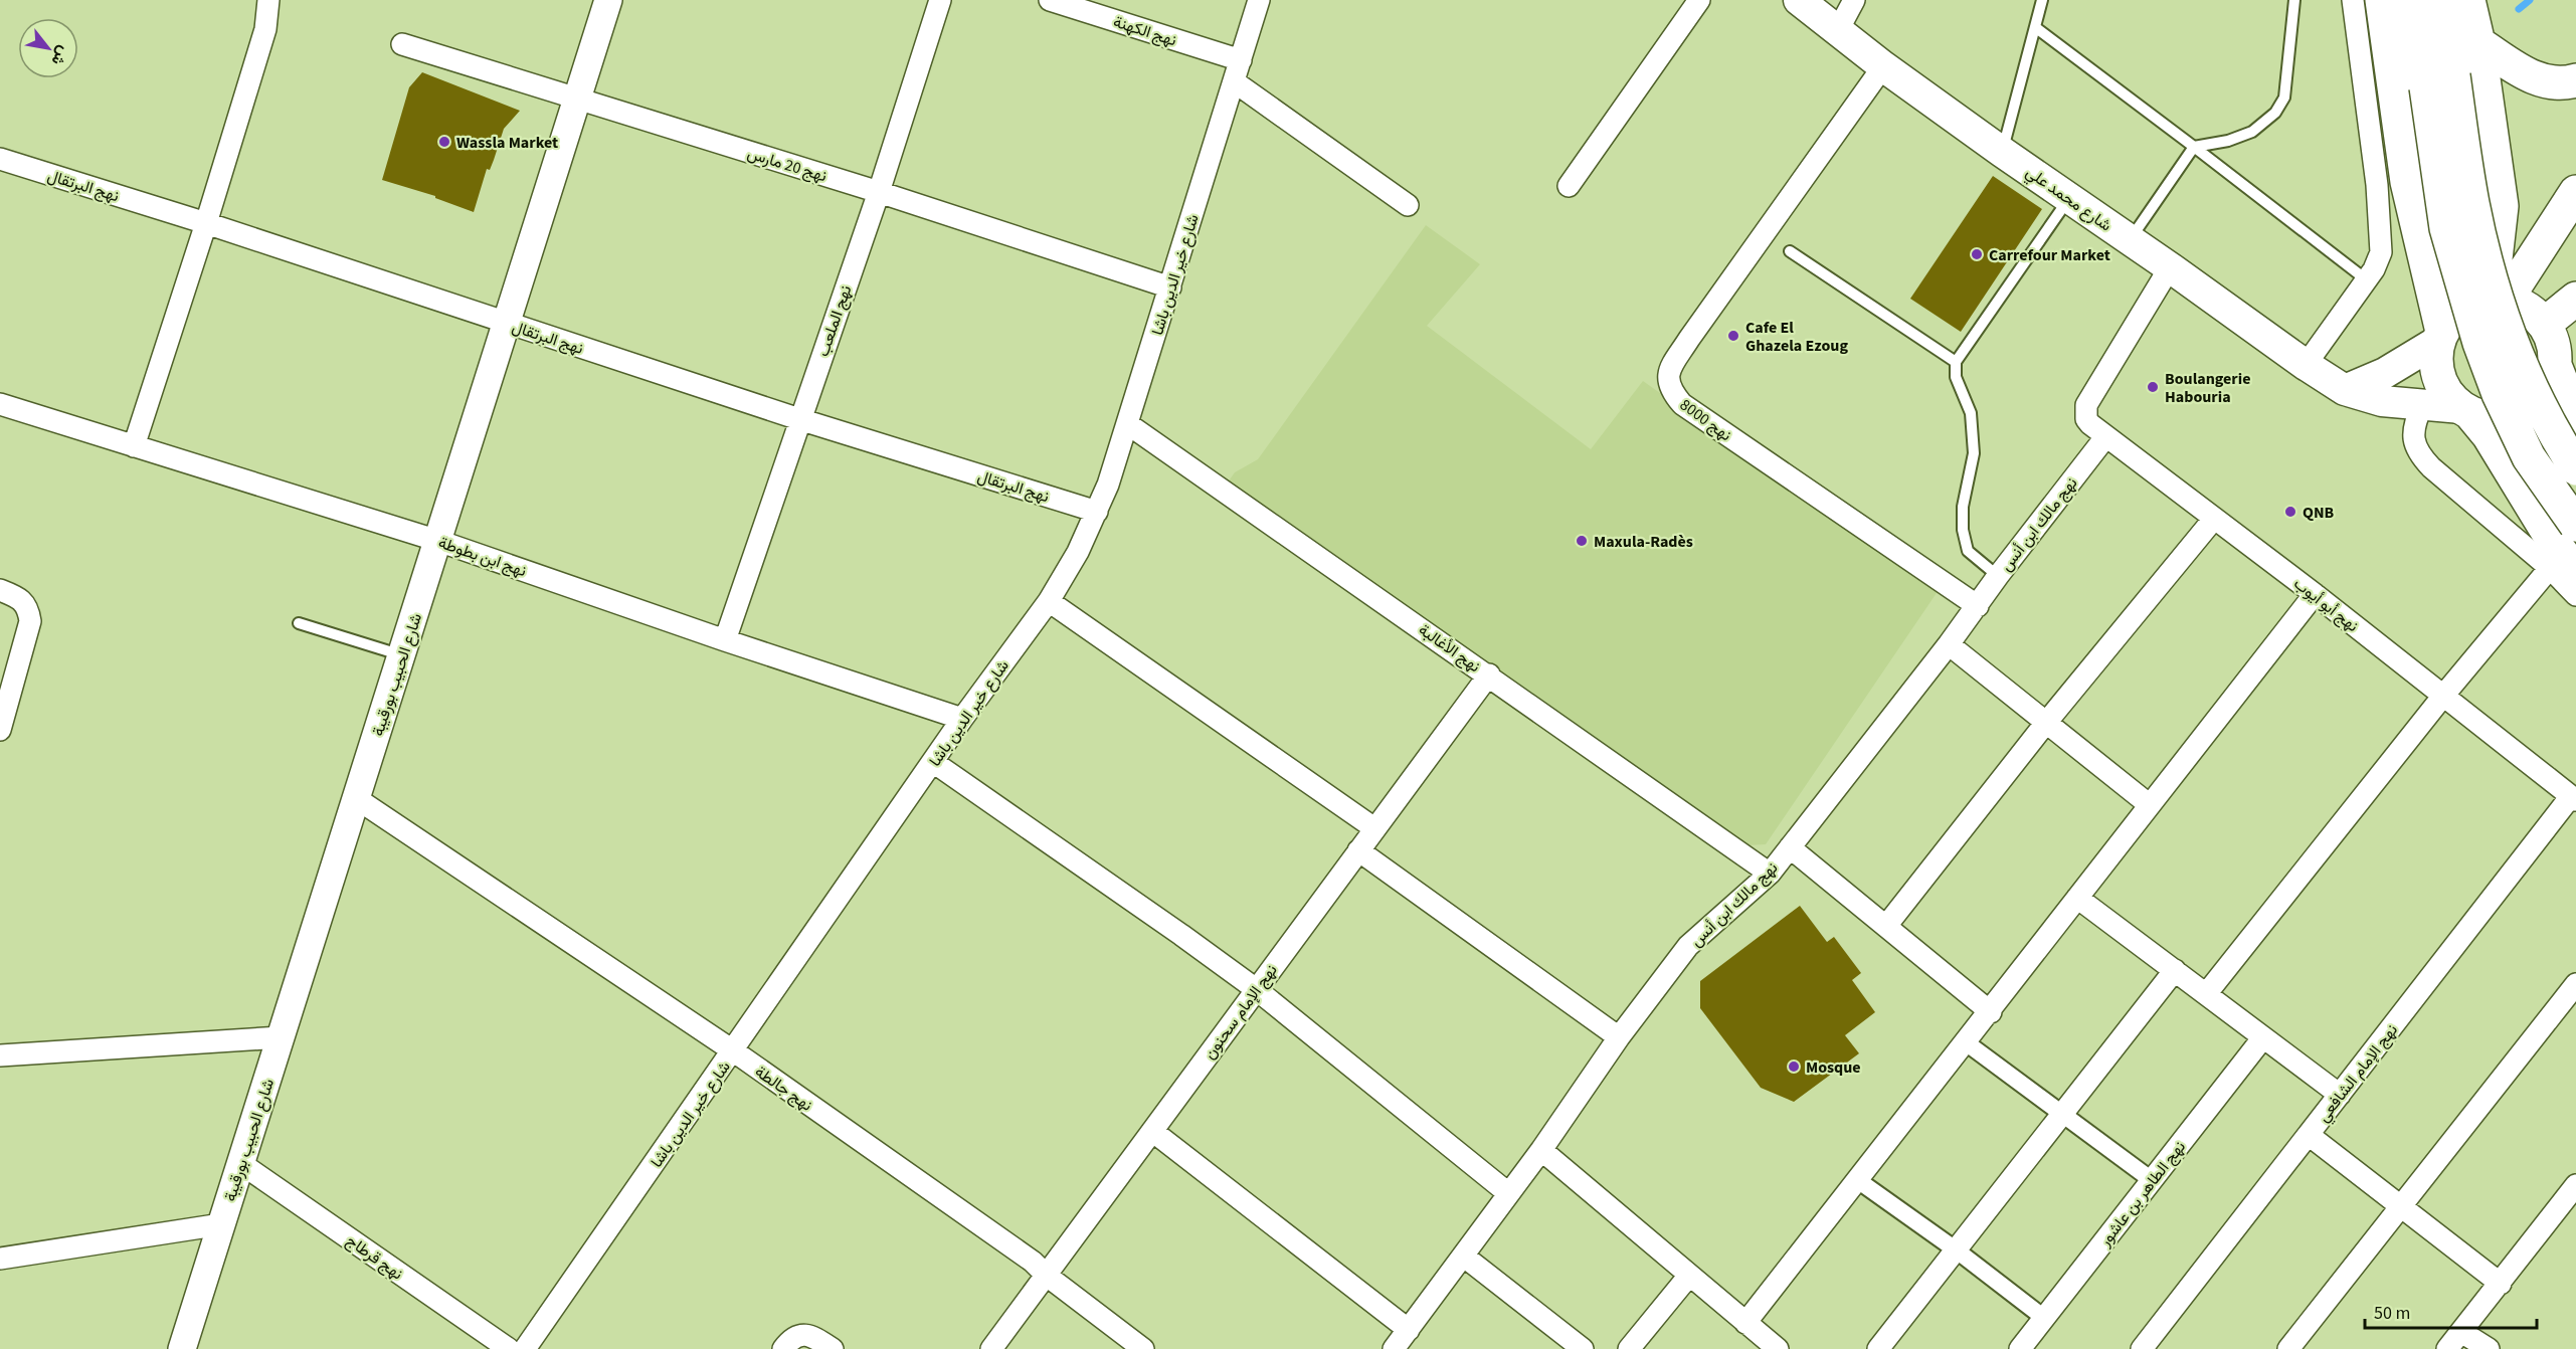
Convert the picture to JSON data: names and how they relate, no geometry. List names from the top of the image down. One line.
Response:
{"streets":{"main road":["شارع محمد علي"],"street":["نهج الكهنة","نهج 20 مارس","نهج البرتقال","شارع خير الدين باشا","نهج الملعب","نهج 8000","نهج مالك ابن أنس","نهج ابن بطوطة","نهج أبو أيوب","نهج الأغالبة","شارع الحبيب بورقيبة","نهج الإمام سحنون","نهج الإمام الشافعي","نهج جالطة","نهج الطاهر بن عاشور","نهج قرطاج"]},"crossings":[["نهج الكهنة","شارع خير الدين باشا"],["نهج 20 مارس","شارع خير الدين باشا"],["نهج 20 مارس","نهج الملعب"],["نهج 20 مارس","شارع الحبيب بورقيبة"],["نهج البرتقال","شارع خير الدين باشا"],["نهج البرتقال","نهج الملعب"],["نهج البرتقال","شارع الحبيب بورقيبة"],["شارع محمد علي","نهج 8000"],["شارع محمد علي","نهج أبو أيوب"],["شارع خير الدين باشا","نهج ابن بطوطة"],["شارع خير الدين باشا","نهج الأغالبة"],["شارع خير الدين باشا","نهج جالطة"],["نهج الملعب","نهج ابن بطوطة"],["نهج 8000","نهج مالك ابن أنس"],["نهج مالك ابن أنس","نهج أبو أيوب"],["نهج مالك ابن أنس","نهج الأغالبة"],["نهج ابن بطوطة","شارع الحبيب بورقيبة"],["نهج أبو أيوب","نهج الإمام الشافعي"],["نهج الأغالبة","نهج الإمام سحنون"],["شارع الحبيب بورقيبة","نهج جالطة"],["شارع الحبيب بورقيبة","نهج قرطاج"],["نهج الإمام سحنون","نهج جالطة"]],"places":["Wassla Market","Carrefour Market","Cafe El Ghazela Ezoug","Boulangerie Habouria","QNB","Maxula-Radès","Mosque"],"scale_bar":"50 m","north":"bottom right"}
